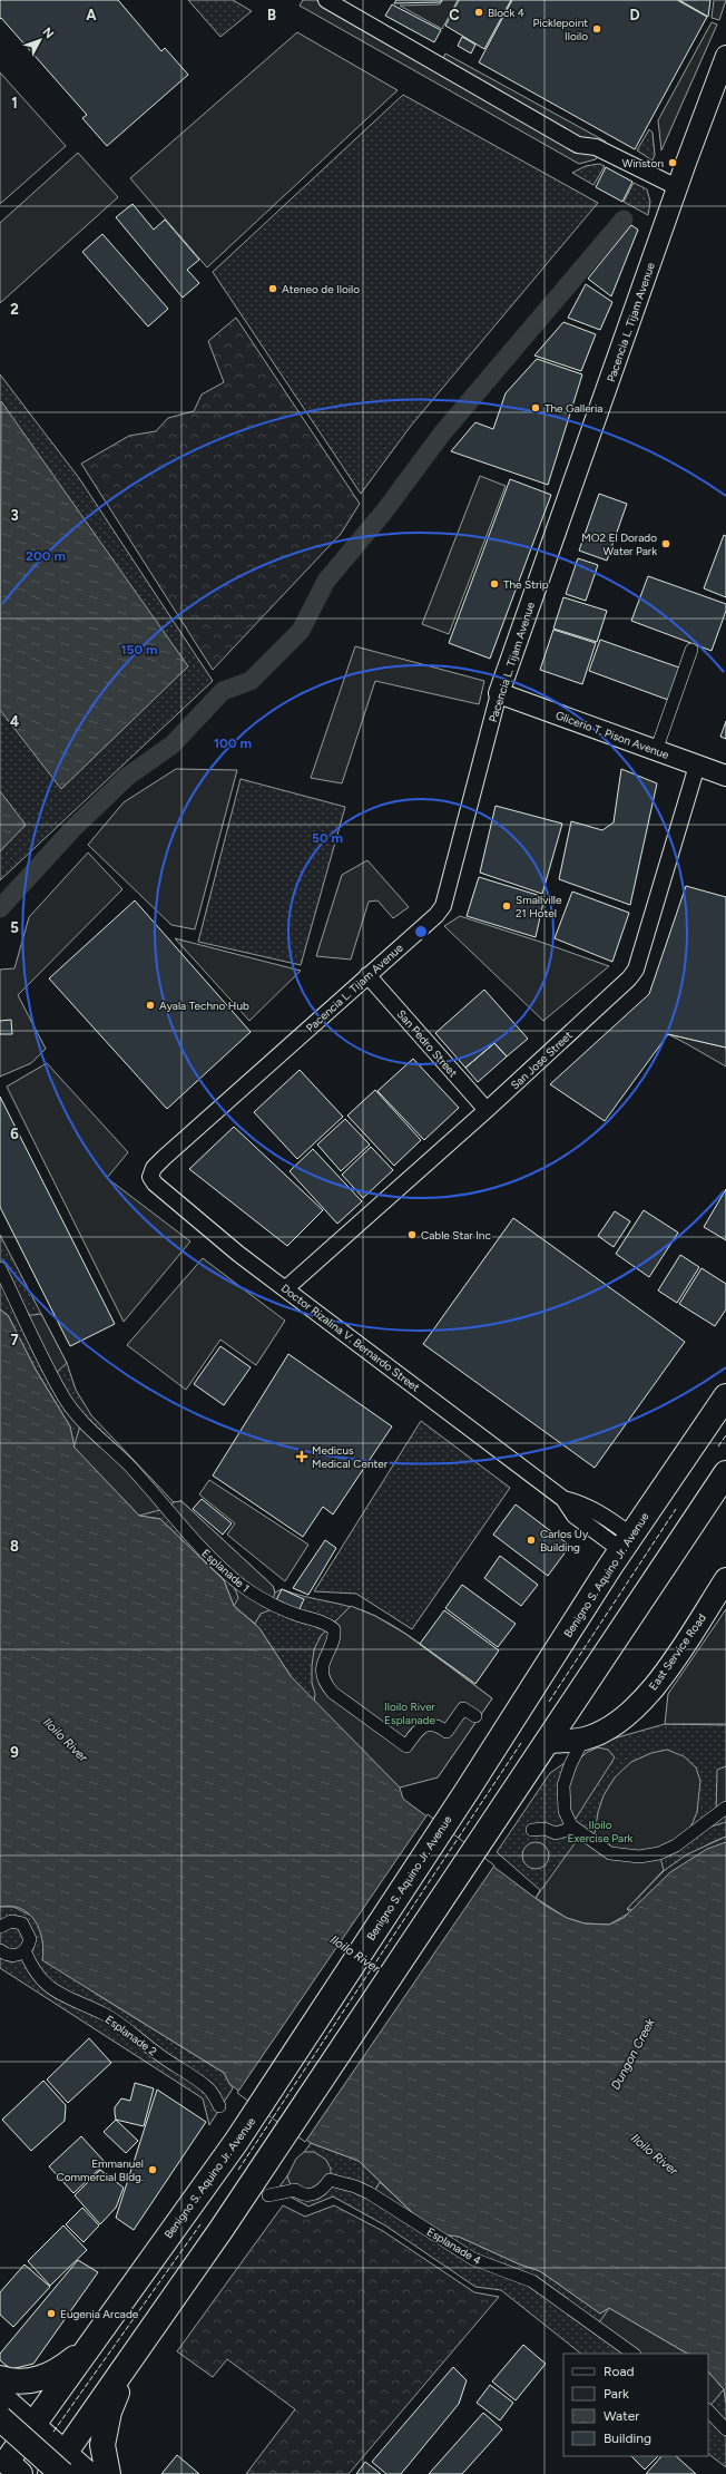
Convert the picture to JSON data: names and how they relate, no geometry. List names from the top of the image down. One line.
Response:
{"streets":{"main road":["Benigno S. Aquino Jr. Avenue","East Service Road"],"street":["Pacencia L. Tijam Avenue","Glicerio T. Pison Avenue","San Pedro Street","San Jose Street","Doctor Rizalina V. Bernardo Street","Esplanade 1","Esplanade 2","Esplanade 4"]},"crossings":[["Pacencia L. Tijam Avenue","Glicerio T. Pison Avenue"],["Pacencia L. Tijam Avenue","San Pedro Street"],["Pacencia L. Tijam Avenue","Doctor Rizalina V. Bernardo Street"],["Glicerio T. Pison Avenue","San Jose Street"],["San Pedro Street","San Jose Street"],["San Jose Street","Doctor Rizalina V. Bernardo Street"],["Doctor Rizalina V. Bernardo Street","Benigno S. Aquino Jr. Avenue"]],"water":["Iloilo River","Dungon Creek"],"parks":["Iloilo River Esplanade","Iloilo Exercise Park"],"places":{"other":["Block 4","Picklepoint Iloilo","Winston","Ateneo de Iloilo","The Galleria","MO2 El Dorado Water Park","The Strip","Smallville 21 Hotel","Ayala Techno Hub","Cable Star Inc","Carlos Uy Building","Emmanuel Commercial Bldg.","Eugenia Arcade"],"health":["Medicus Medical Center"]},"legend":["Road","Park","Water","Building"],"north":"top right","grid":{"columns":["A","B","C","D"],"rows":["1","2","3","4","5","6","7","8","9"]},"rings":["200 m","150 m","100 m","50 m"]}
